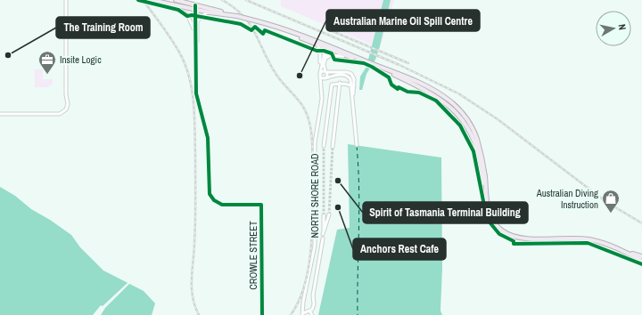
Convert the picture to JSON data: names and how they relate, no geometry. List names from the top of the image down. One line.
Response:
{"streets":{"street":["NORTH SHORE ROAD","CROWLE STREET"]},"places":{"other":["The Training Room","Australian Marine Oil Spill Centre","Spirit of Tasmania Terminal Building","Anchors Rest Cafe"],"office":["Insite Logic"],"shop":["Australian Diving Instruction"]},"north":"right"}
